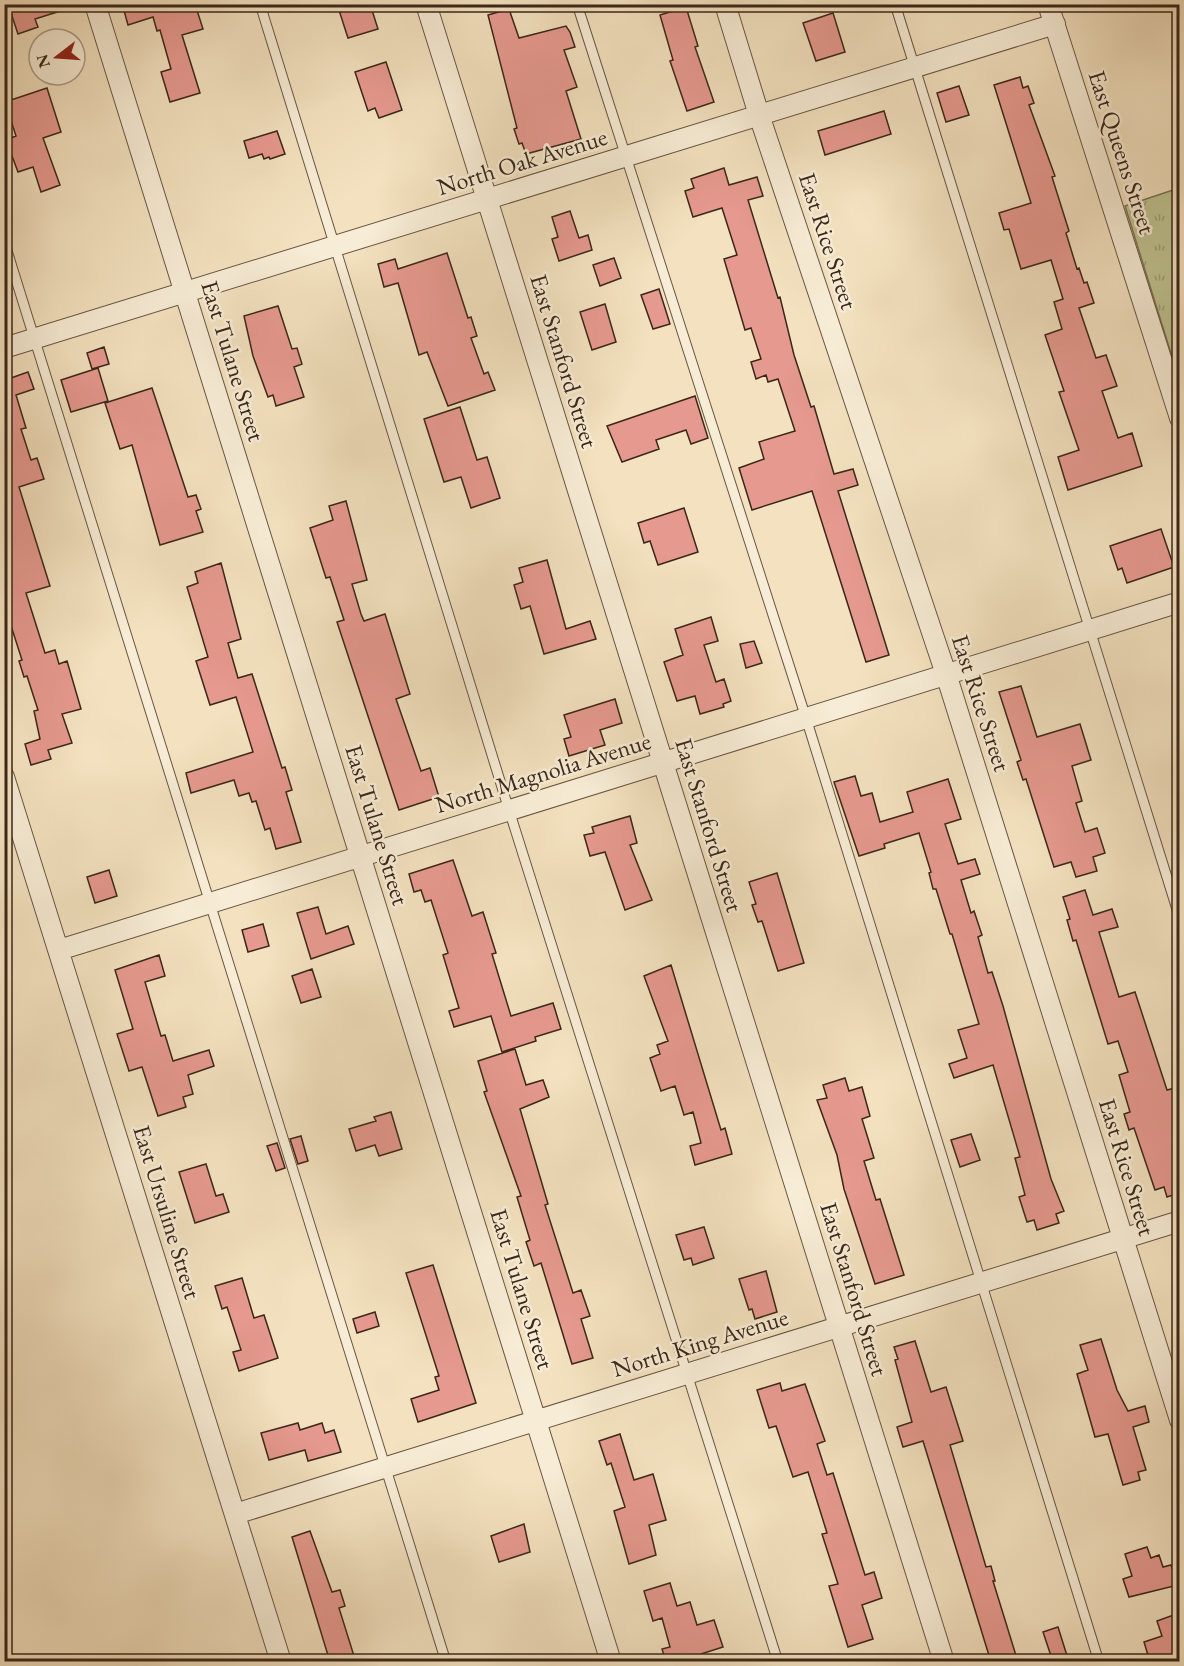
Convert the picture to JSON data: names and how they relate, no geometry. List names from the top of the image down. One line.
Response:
{"streets":{"street":["East Queens Street","North Oak Avenue","East Rice Street","East Tulane Street","East Stanford Street","North Magnolia Avenue","East Ursuline Street","North King Avenue"]},"crossings":[["East Queens Street","North Oak Avenue"],["North Oak Avenue","East Rice Street"],["North Oak Avenue","East Tulane Street"],["North Oak Avenue","East Stanford Street"],["East Rice Street","North Magnolia Avenue"],["East Rice Street","North King Avenue"],["East Tulane Street","North Magnolia Avenue"],["East Tulane Street","North King Avenue"],["East Stanford Street","North Magnolia Avenue"],["East Stanford Street","North King Avenue"],["North Magnolia Avenue","East Ursuline Street"],["East Ursuline Street","North King Avenue"]],"north":"left"}
